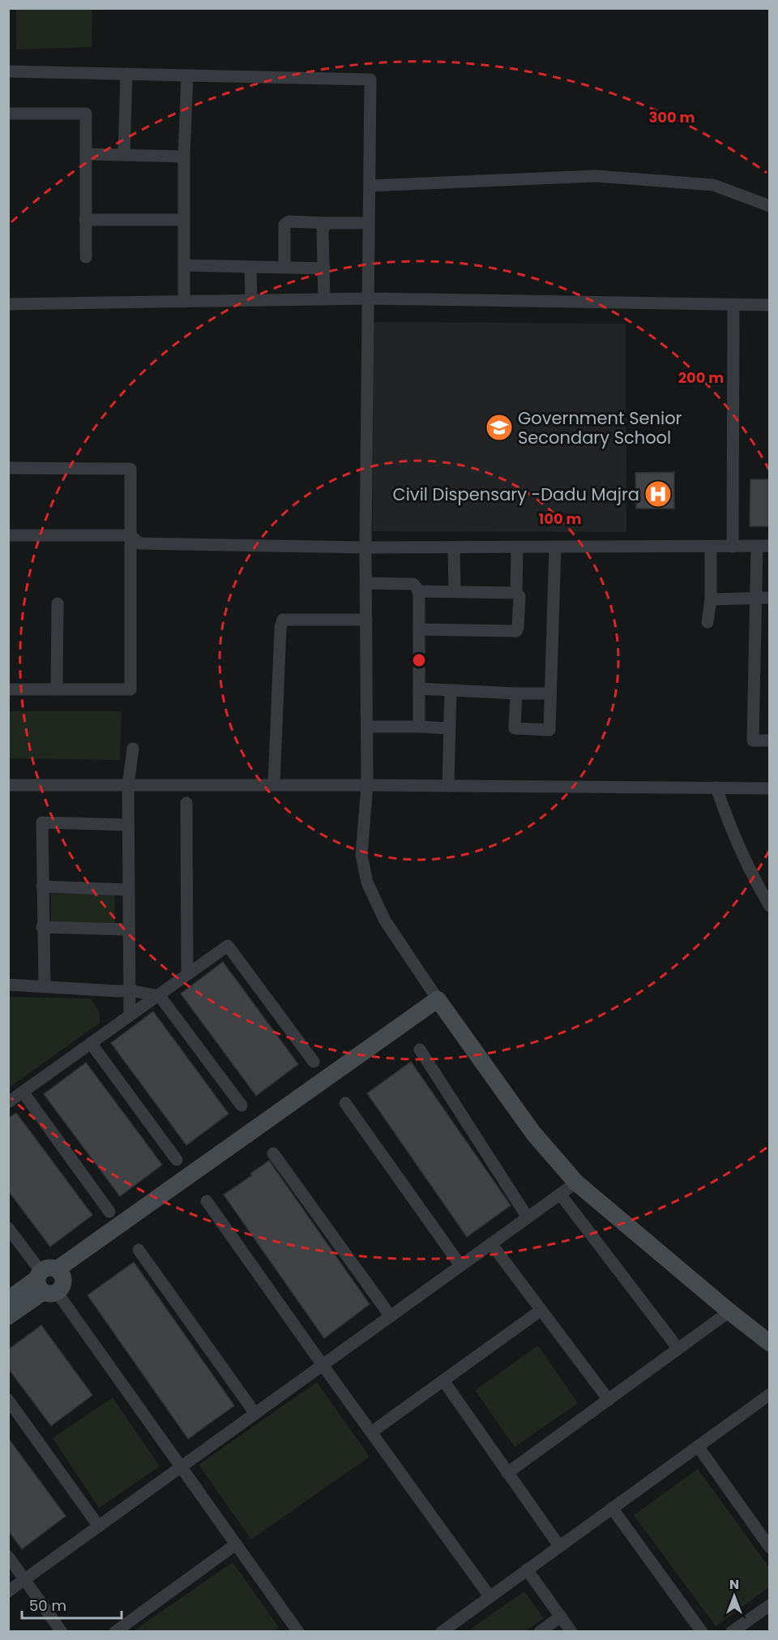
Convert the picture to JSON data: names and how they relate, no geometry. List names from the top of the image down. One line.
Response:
{"places":{"school or university":["Government Senior Secondary School"],"hospital":["Civil Dispensary -Dadu Majra"]},"scale_bar":"50 m","north":"top","rings":["300 m","200 m","100 m"]}
